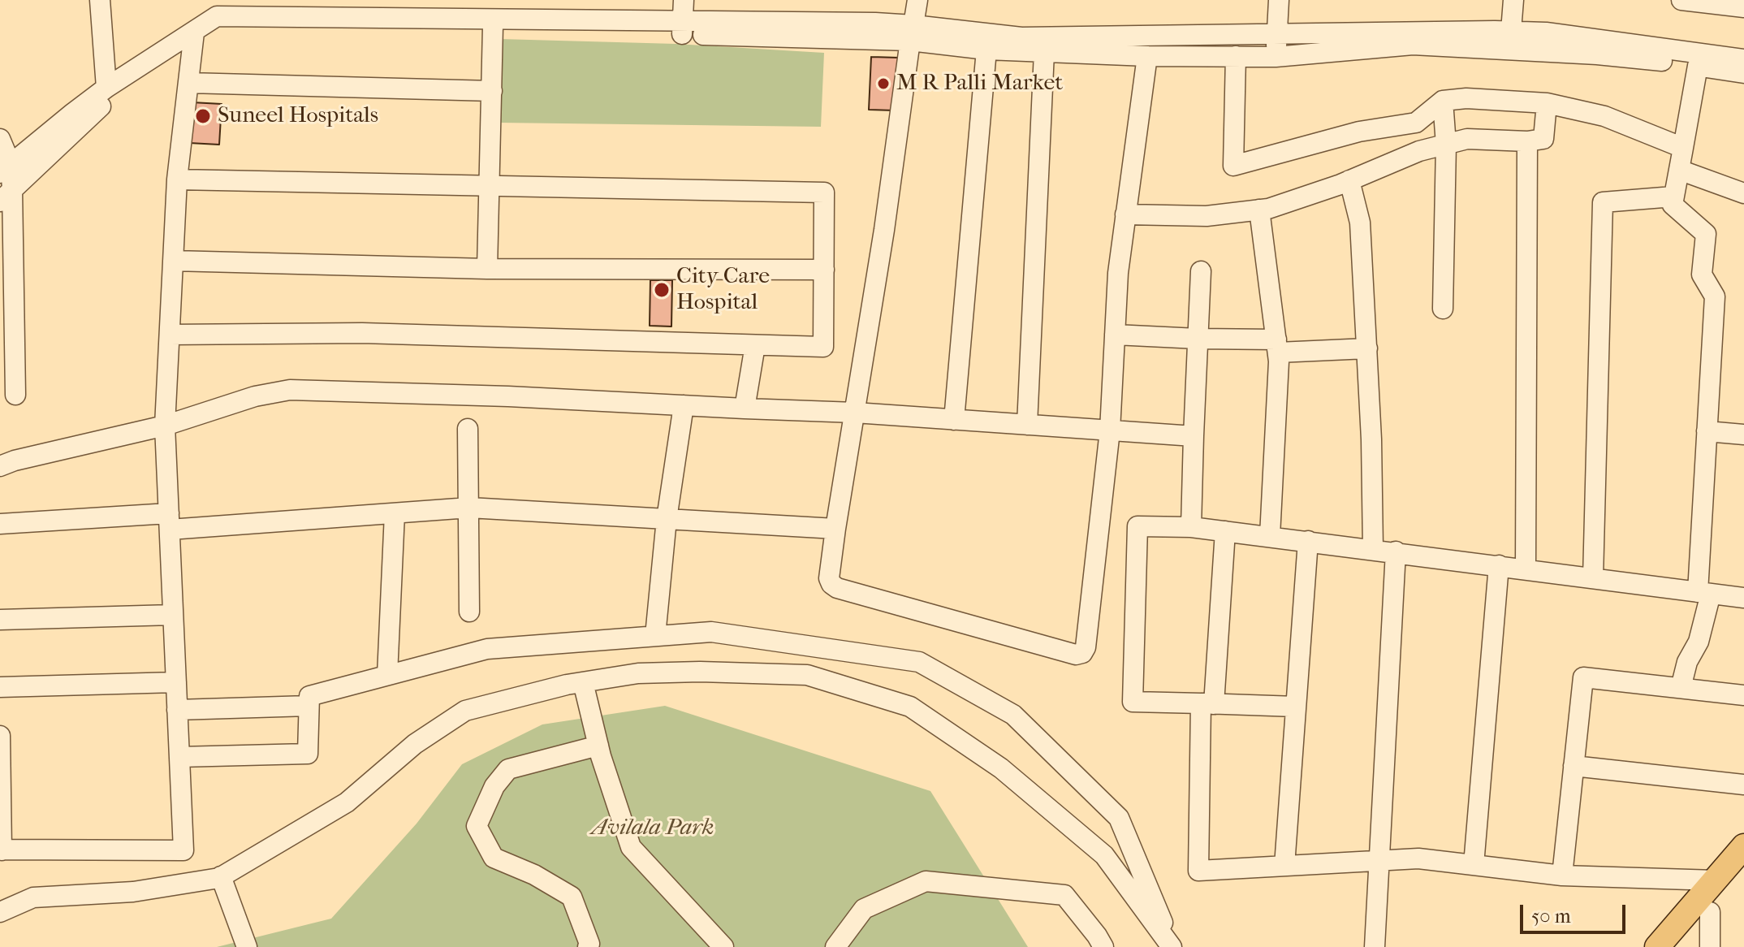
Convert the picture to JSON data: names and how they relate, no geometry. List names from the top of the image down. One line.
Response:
{"parks":["Avilala Park"],"places":["M R Palli Market","Suneel Hospitals","City Care Hospital"],"scale_bar":"50 m"}
